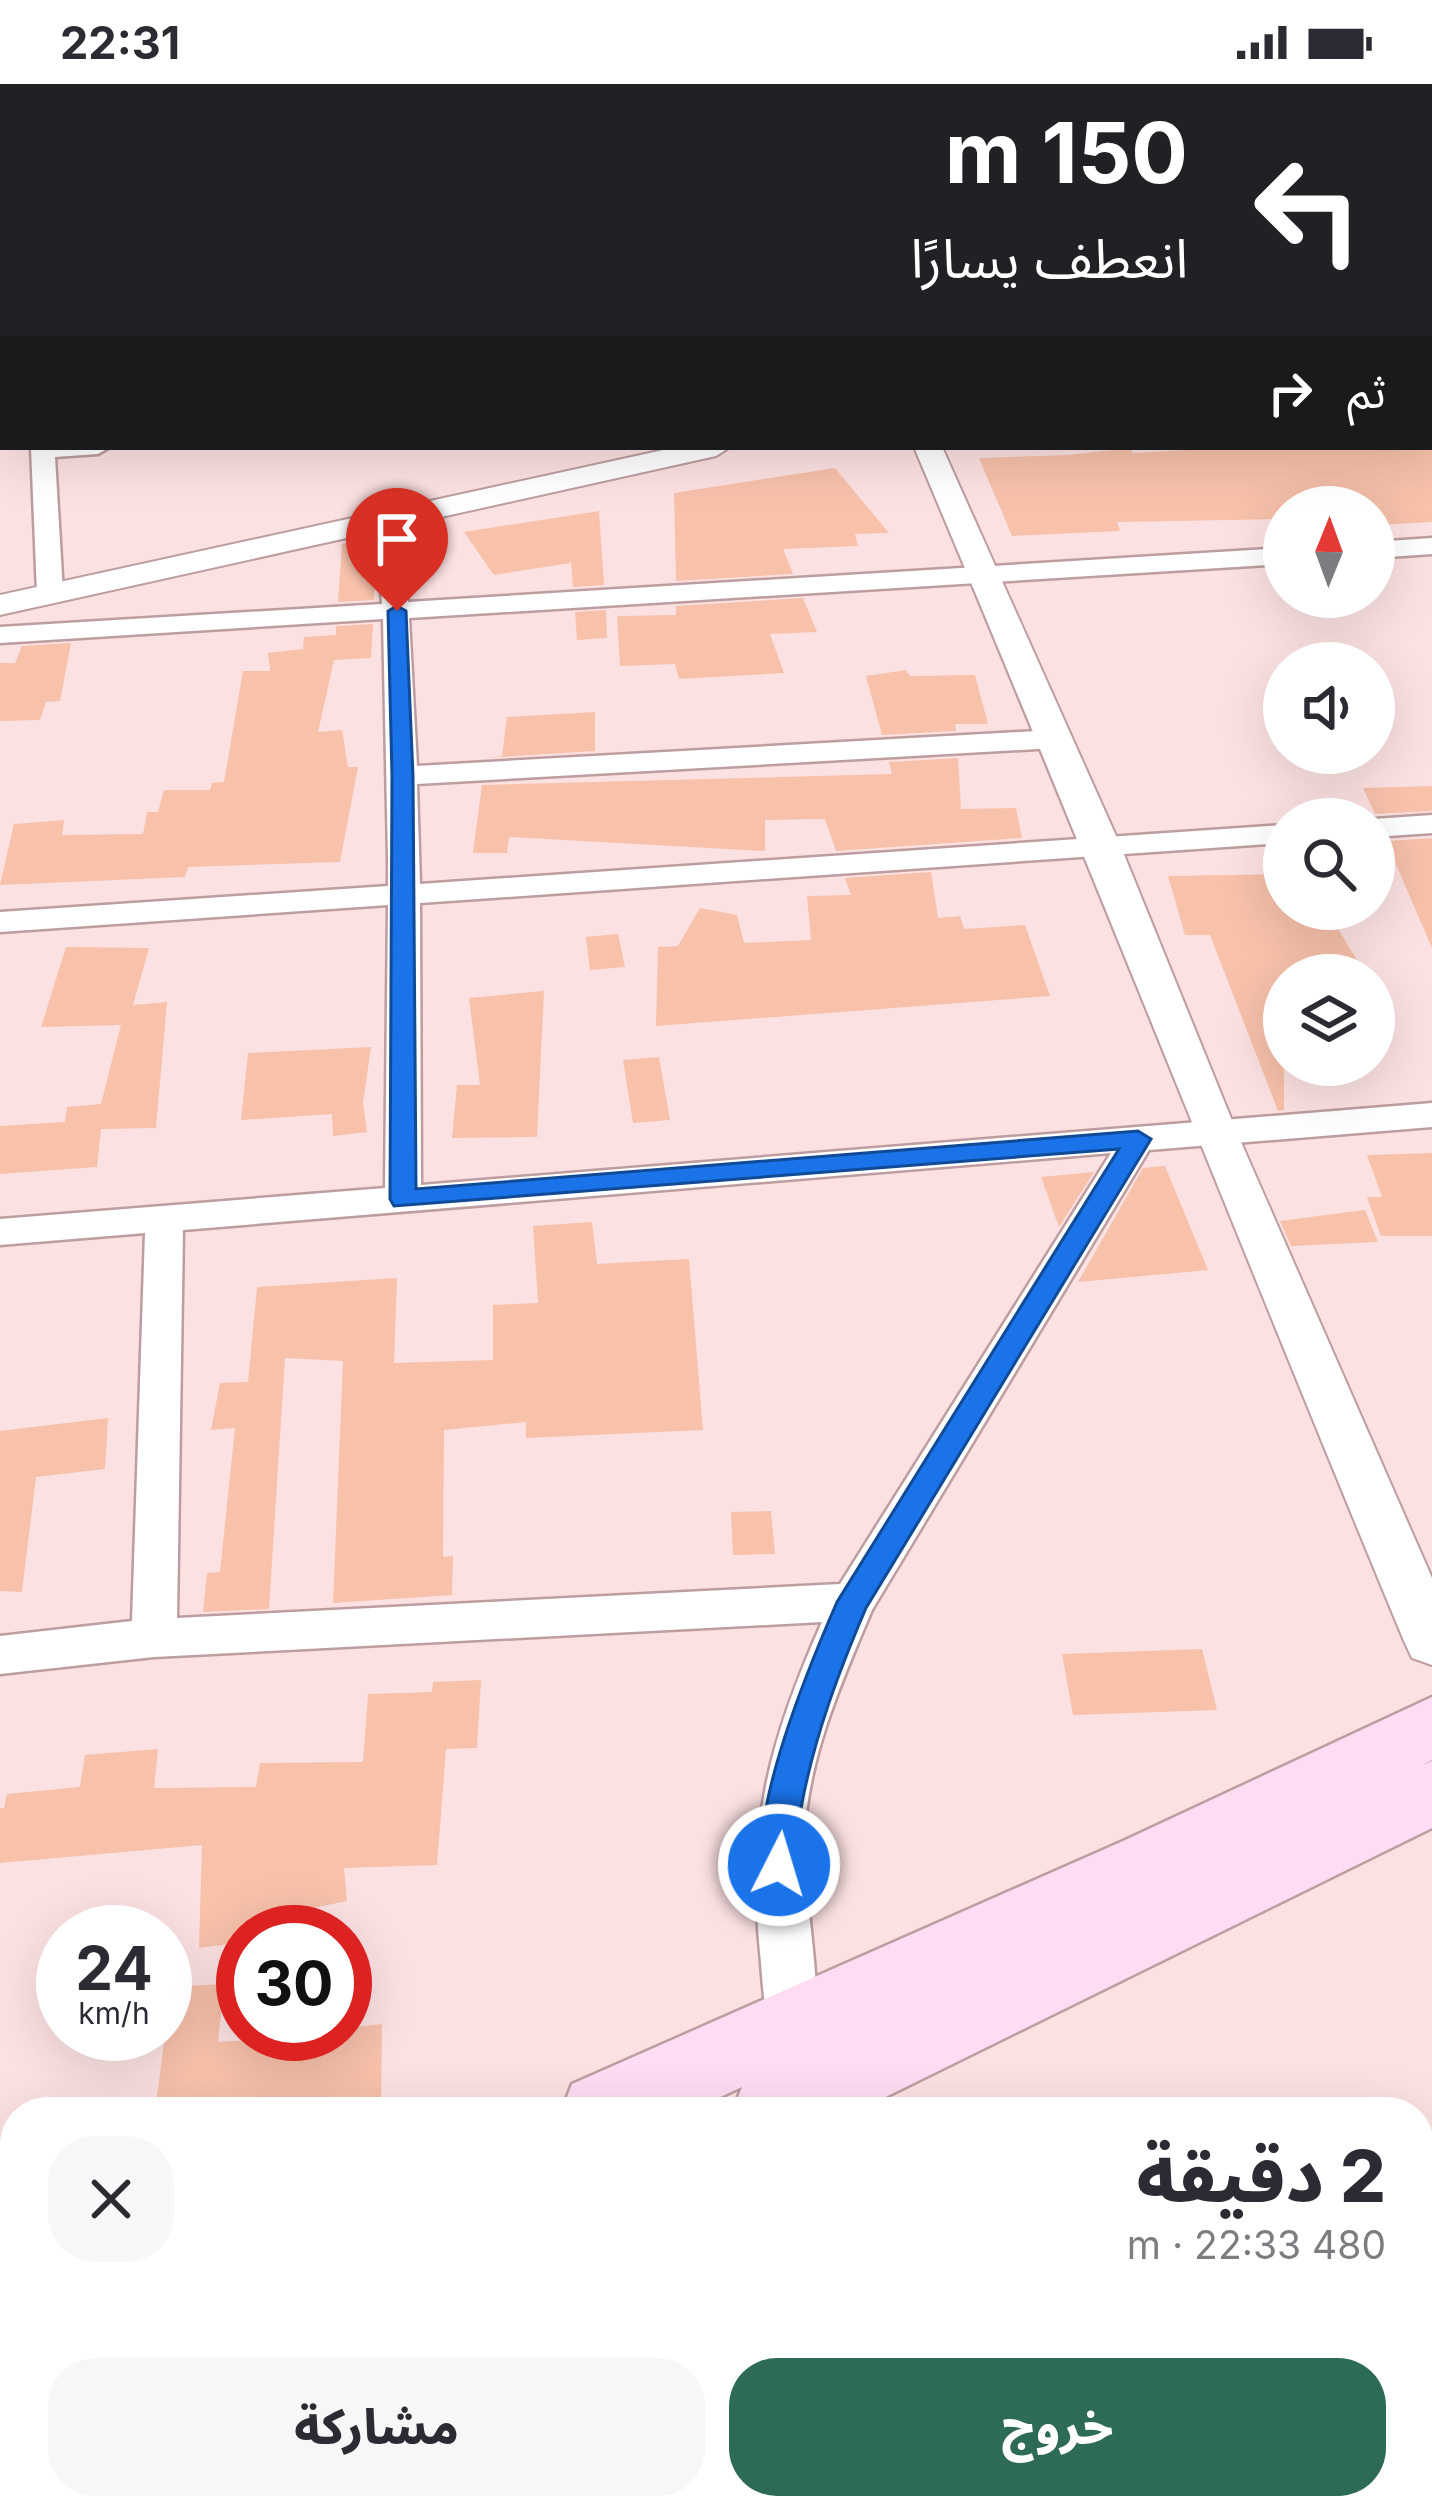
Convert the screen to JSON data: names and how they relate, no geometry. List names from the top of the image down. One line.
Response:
{"north":"top","page":{"status":"22:31","turn":["150 m","انعطف يسارًا"],"then":"ثم","speed":"24 km/h","limit":"30","heading":["2 دقيقة","480 m · 22:33"],"buttons":["خروج","مشاركة"]}}
